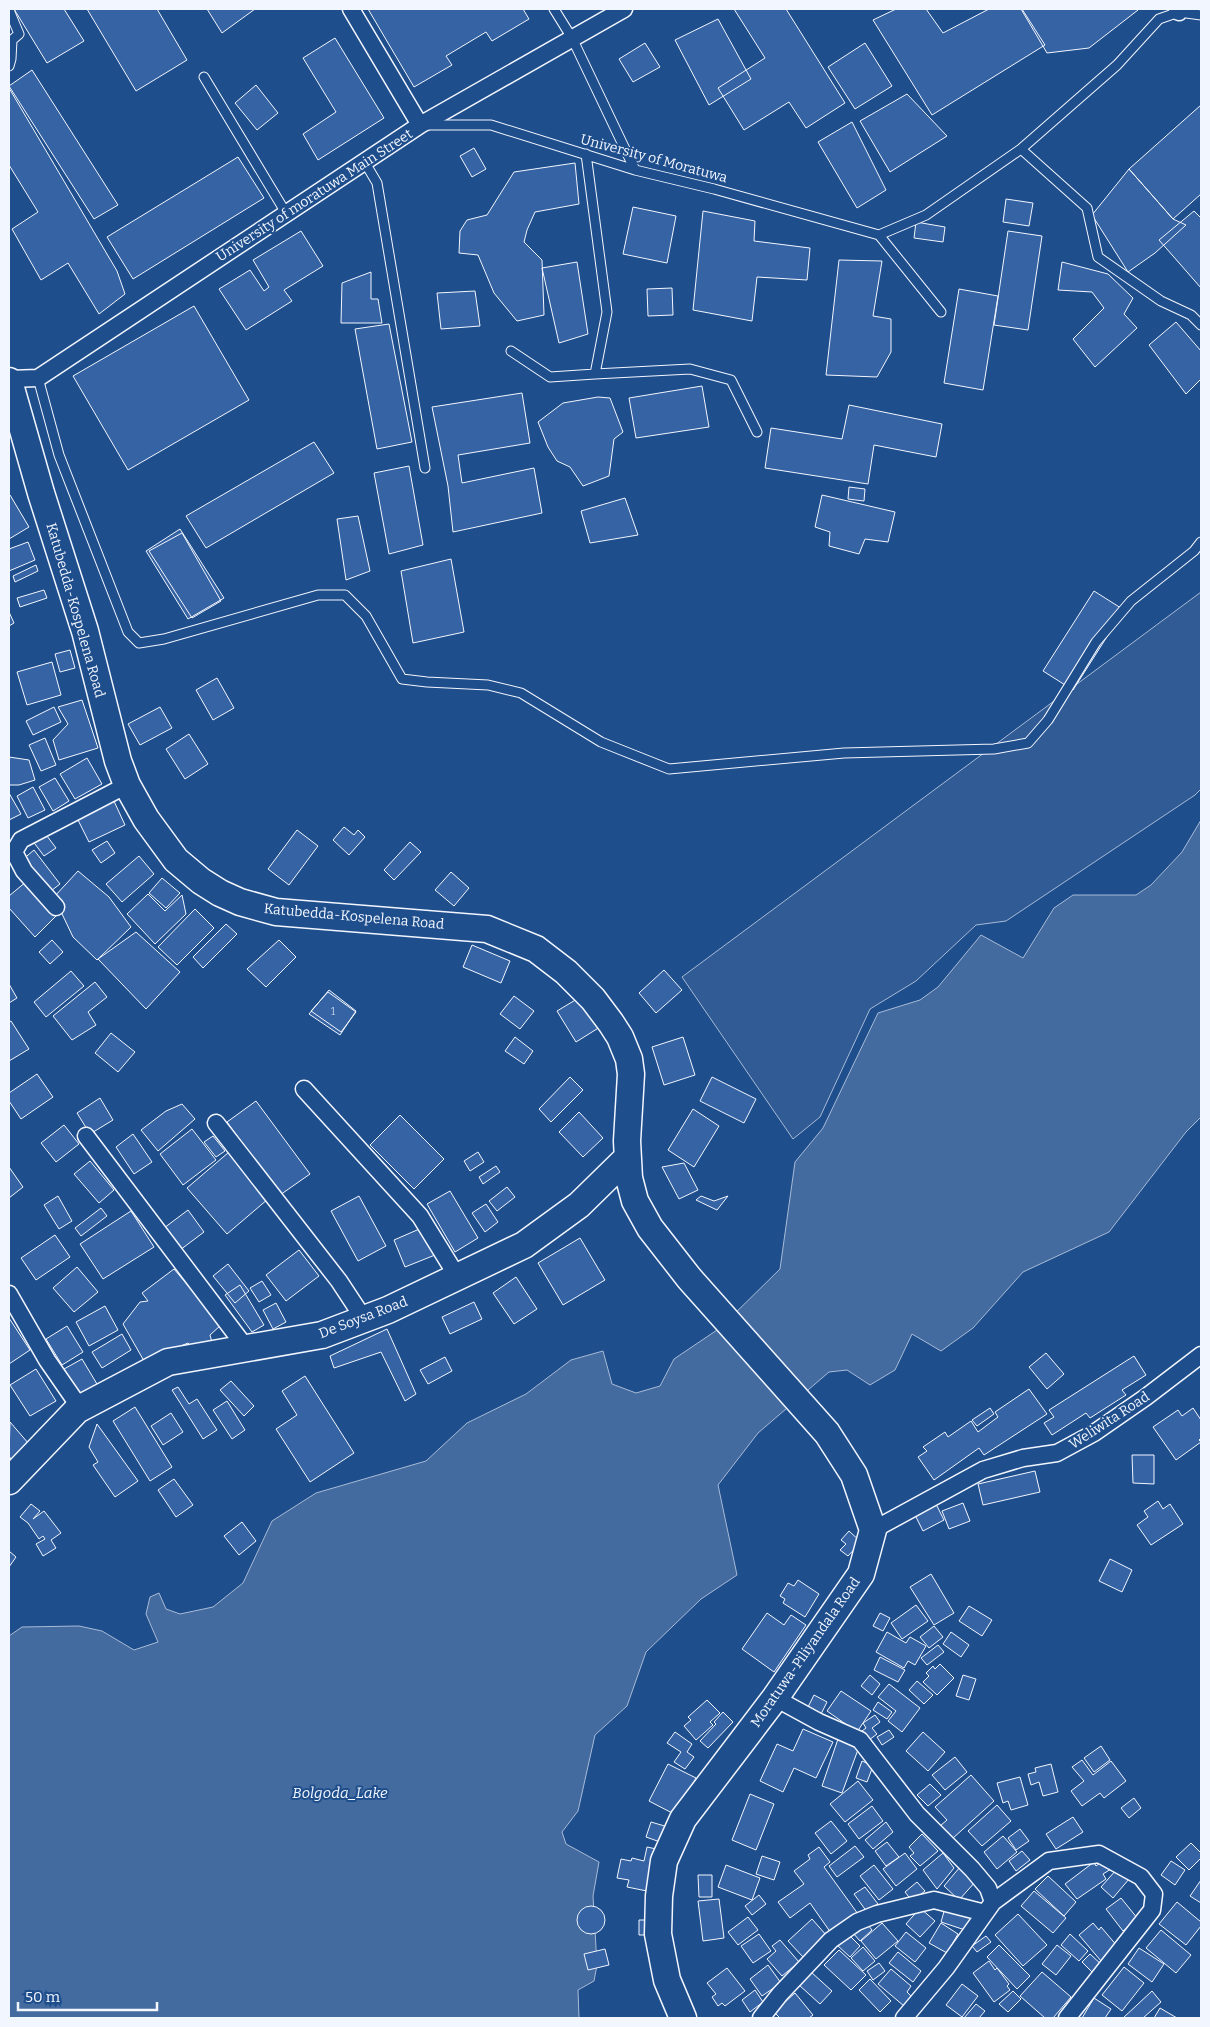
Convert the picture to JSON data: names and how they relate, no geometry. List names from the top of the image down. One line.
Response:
{"streets":{"main road":["Katubedda-Kospelena Road","De Soysa Road","Moratuwa-Piliyandala Road"],"street":["University of moratuwa Main Street","Weliwita Road"],"lane":["University of Moratuwa"]},"crossings":[["University of Moratuwa","University of moratuwa Main Street"],["Katubedda-Kospelena Road","De Soysa Road"],["Weliwita Road","Moratuwa-Piliyandala Road"]],"water":["Bolgoda_Lake"],"house_numbers":["1"],"scale_bar":"50 m"}
